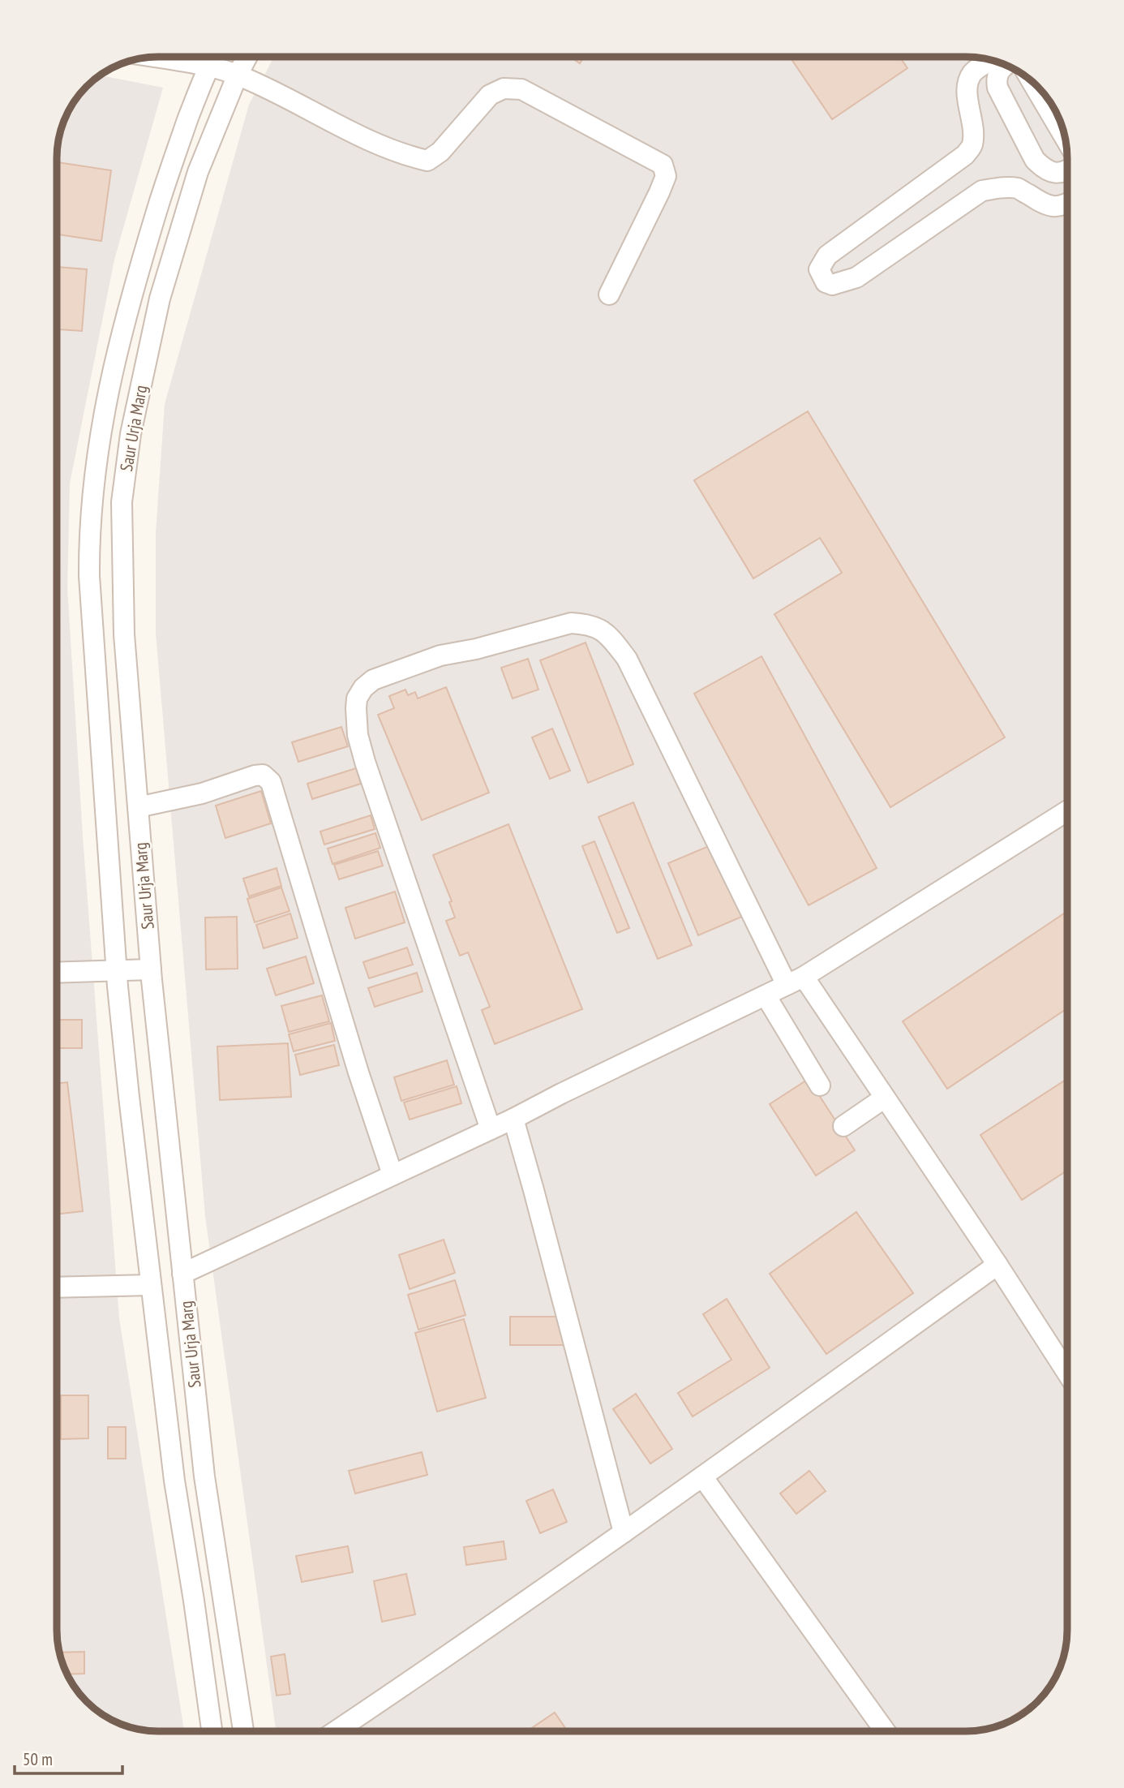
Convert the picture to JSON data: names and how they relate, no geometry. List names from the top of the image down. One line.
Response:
{"streets":{"street":["Saur Urja Marg"]},"scale_bar":"50 m"}
